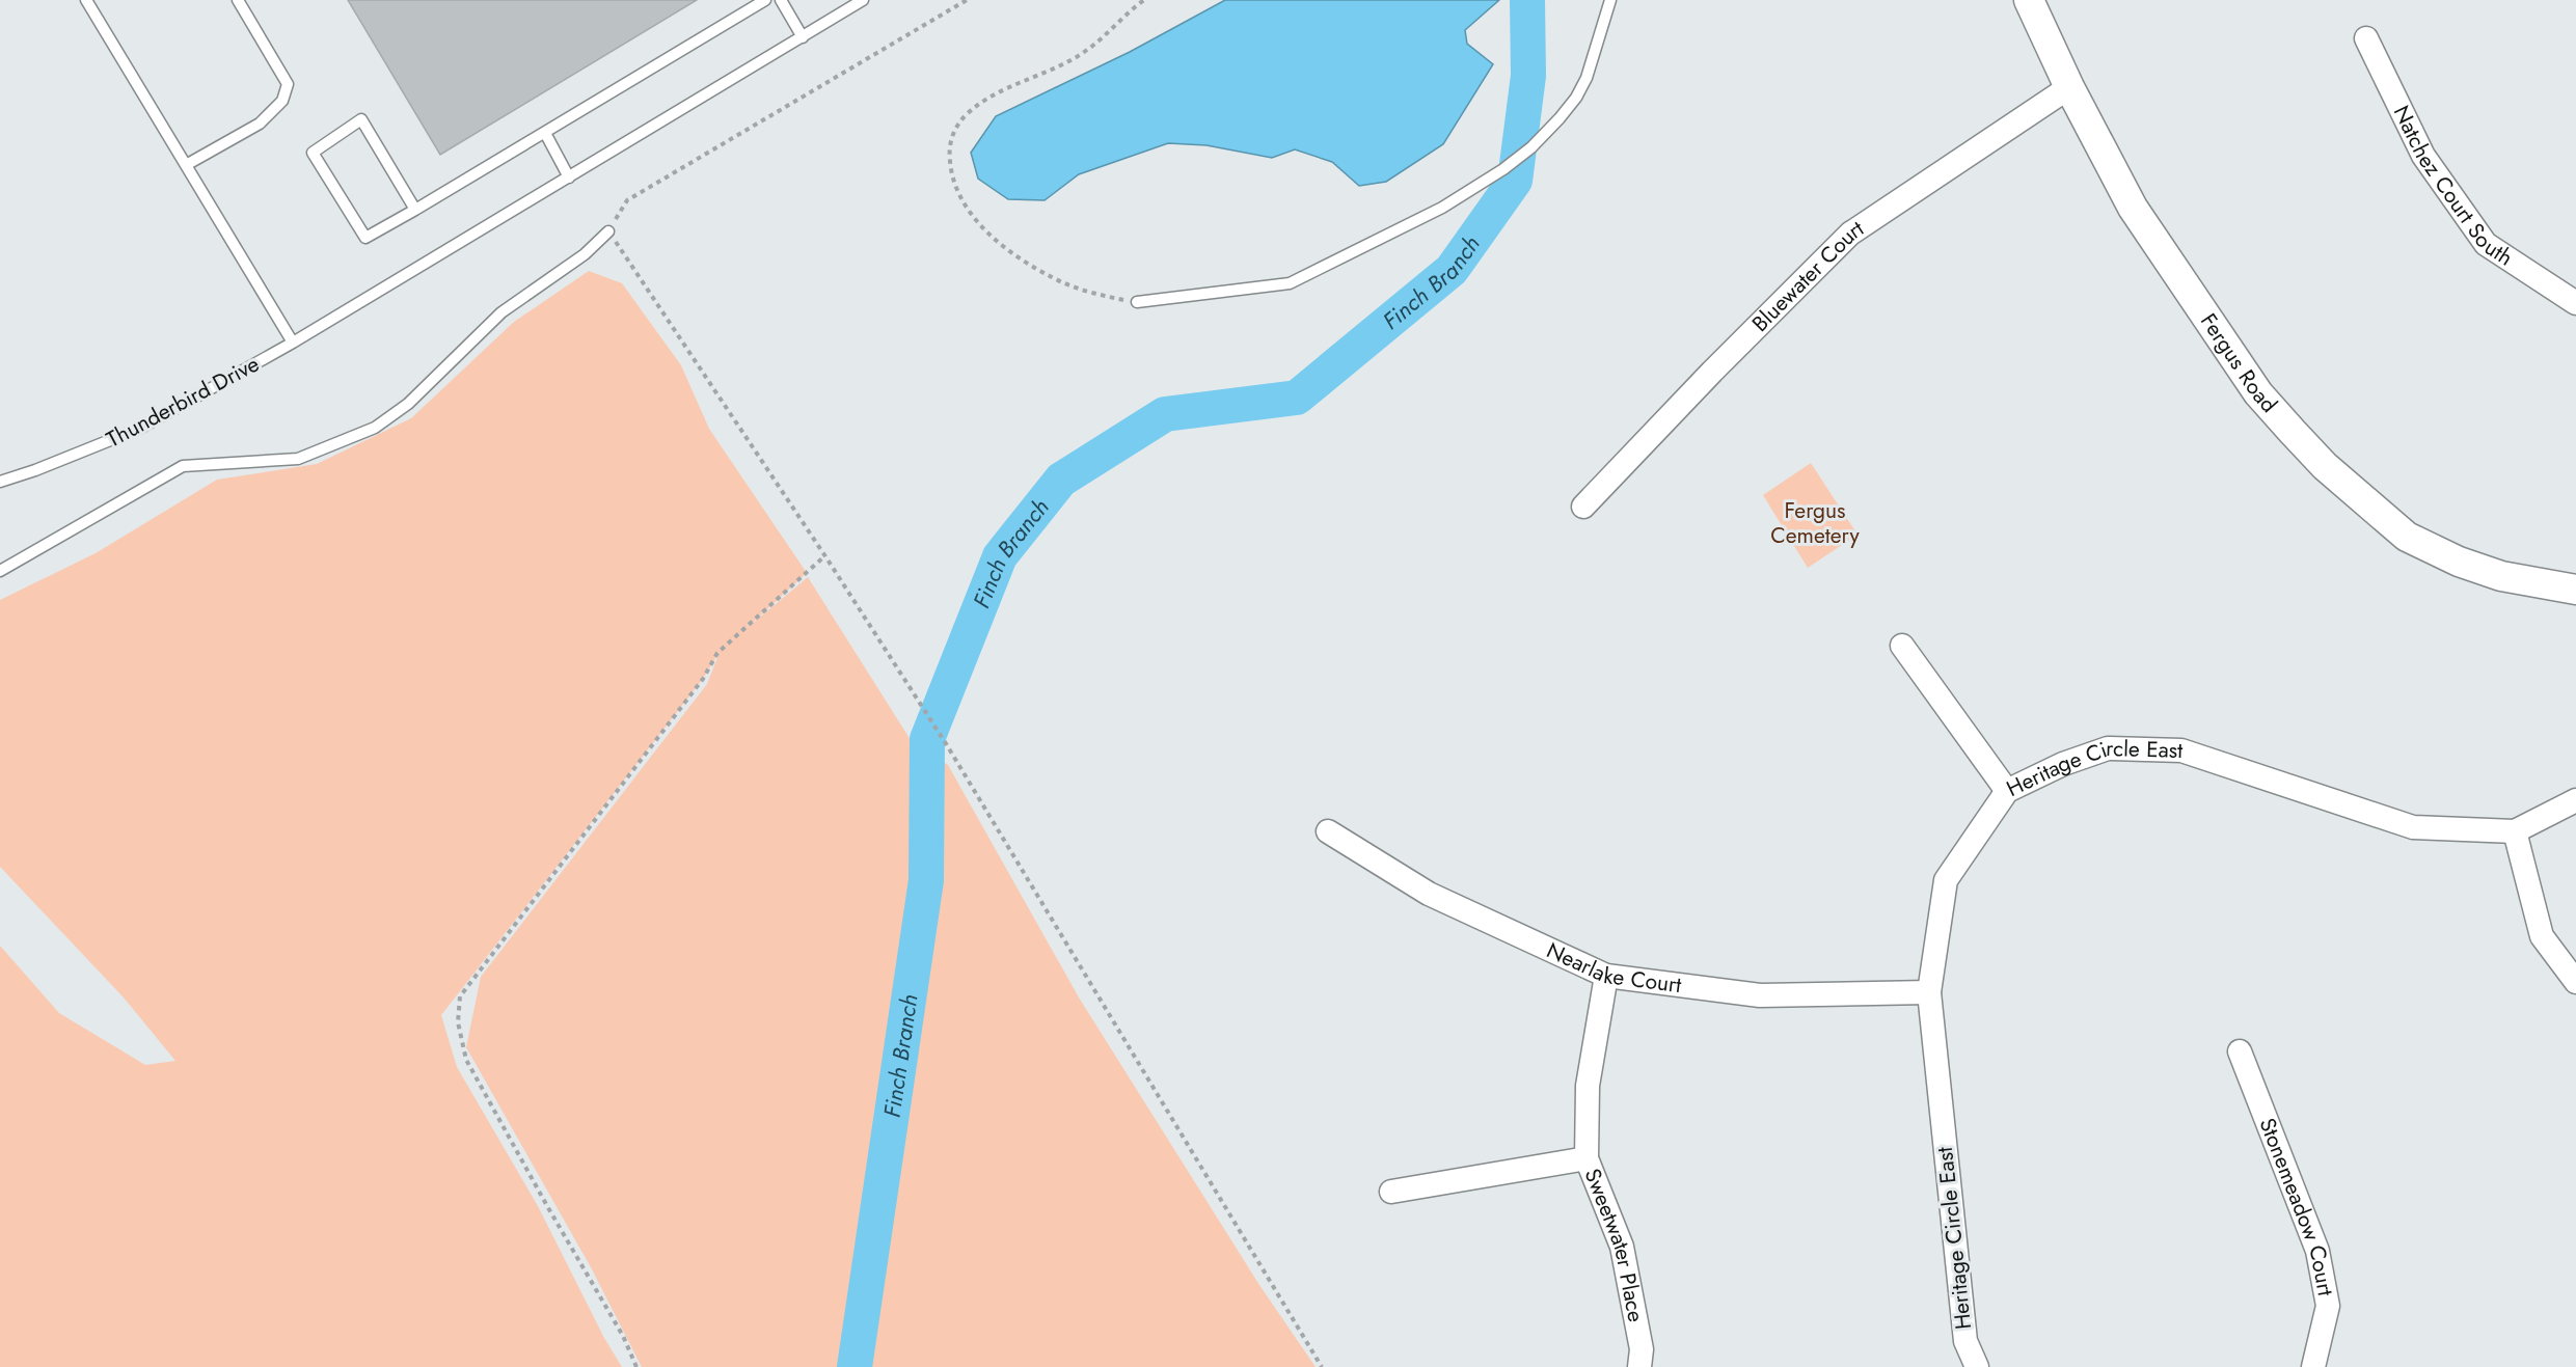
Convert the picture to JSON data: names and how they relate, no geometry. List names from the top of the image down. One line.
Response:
{"streets":{"street":["Natchez Court South","Bluewater Court","Fergus Road","Heritage Circle East","Nearlake Court","Stonemeadow Court","Sweetwater Place"],"lane":["Thunderbird Drive"]},"crossings":[["Bluewater Court","Fergus Road"],["Heritage Circle East","Nearlake Court"],["Nearlake Court","Sweetwater Place"]],"water":["Finch Branch"],"parks":["Fergus Cemetery"]}
